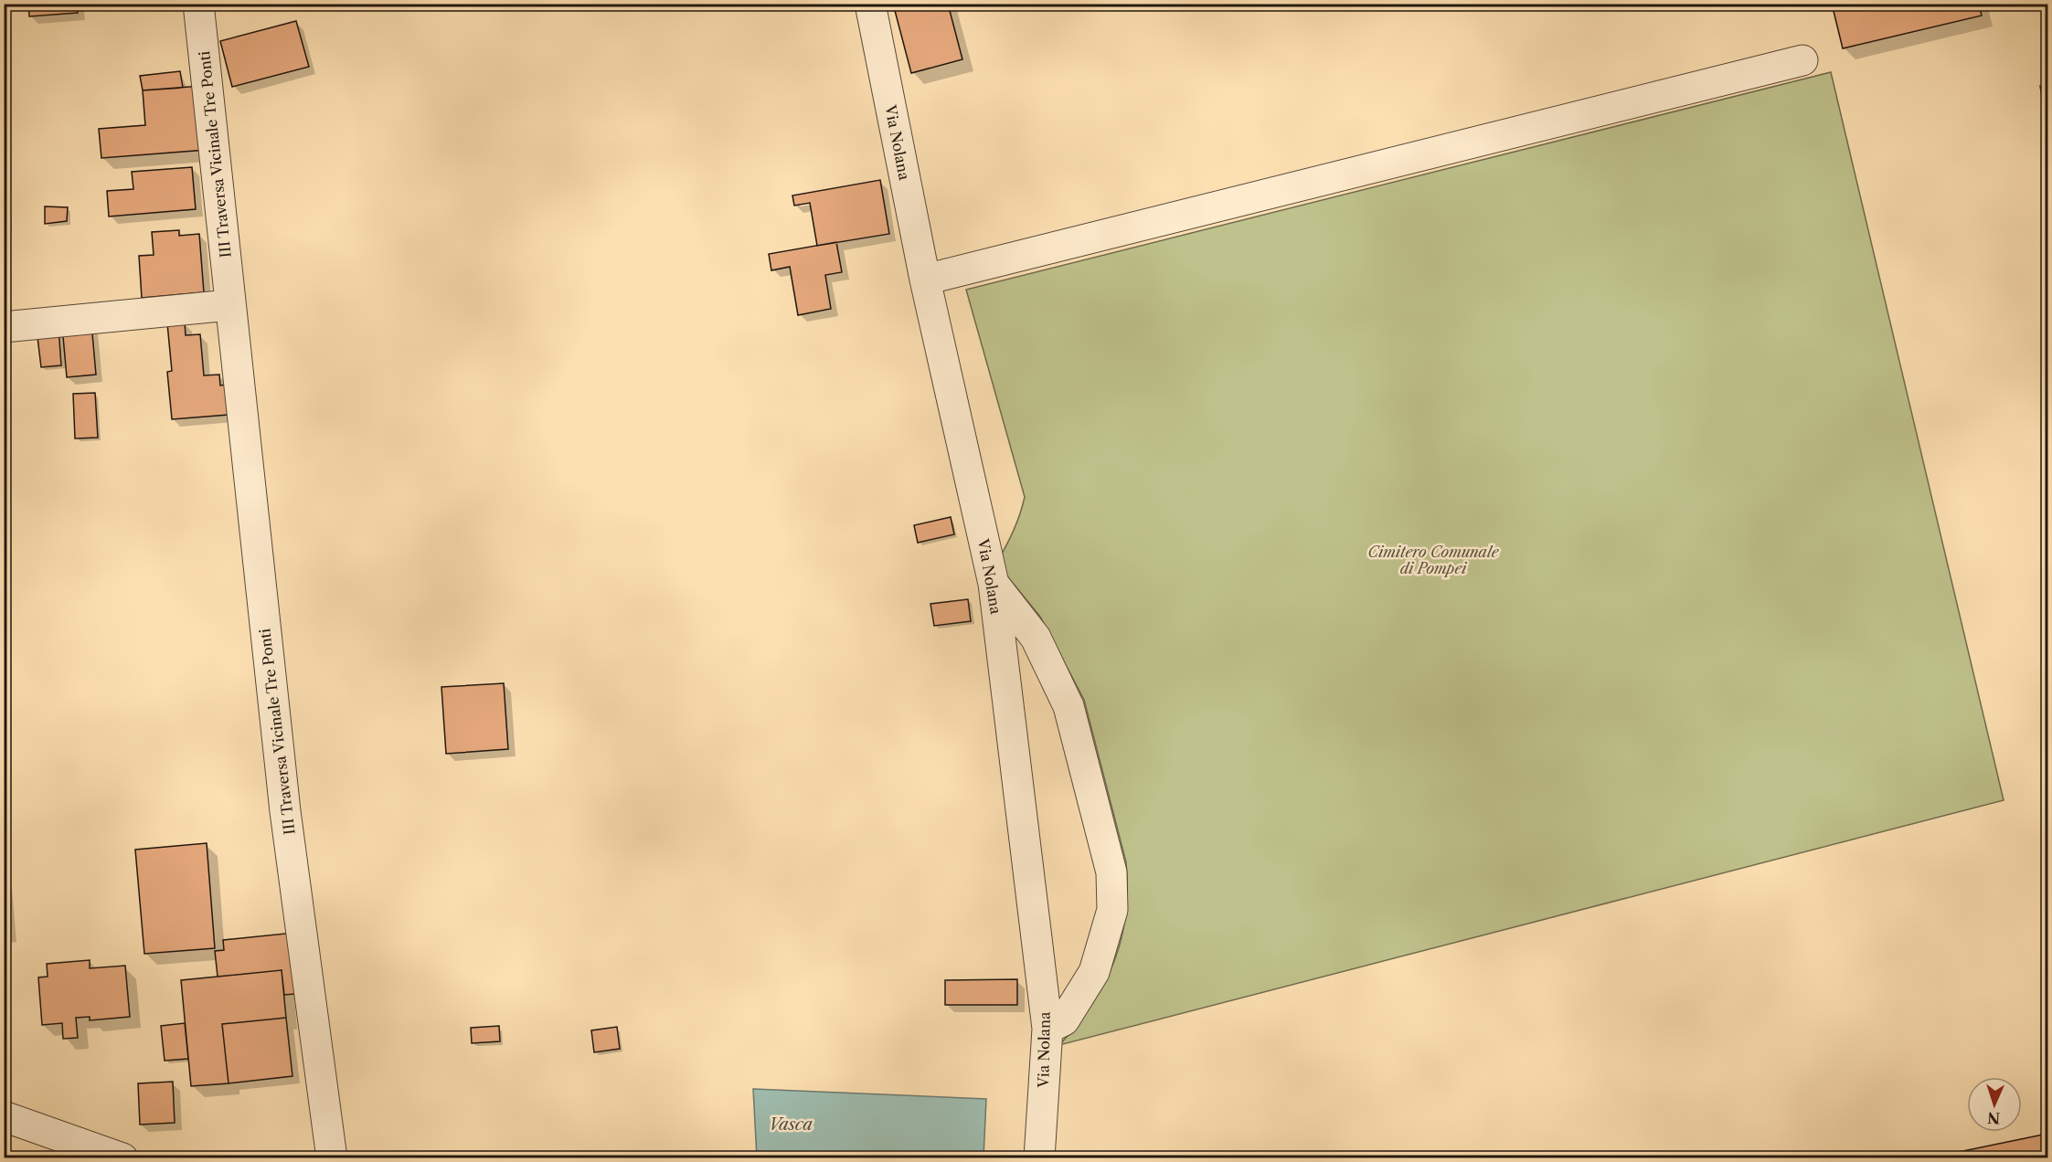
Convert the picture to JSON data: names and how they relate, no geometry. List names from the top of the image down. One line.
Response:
{"streets":{"street":["Via Nolana","III Traversa Vicinale Tre Ponti"]},"water":["Vasca"],"parks":["Cimitero Comunale di Pompei"],"north":"bottom"}
